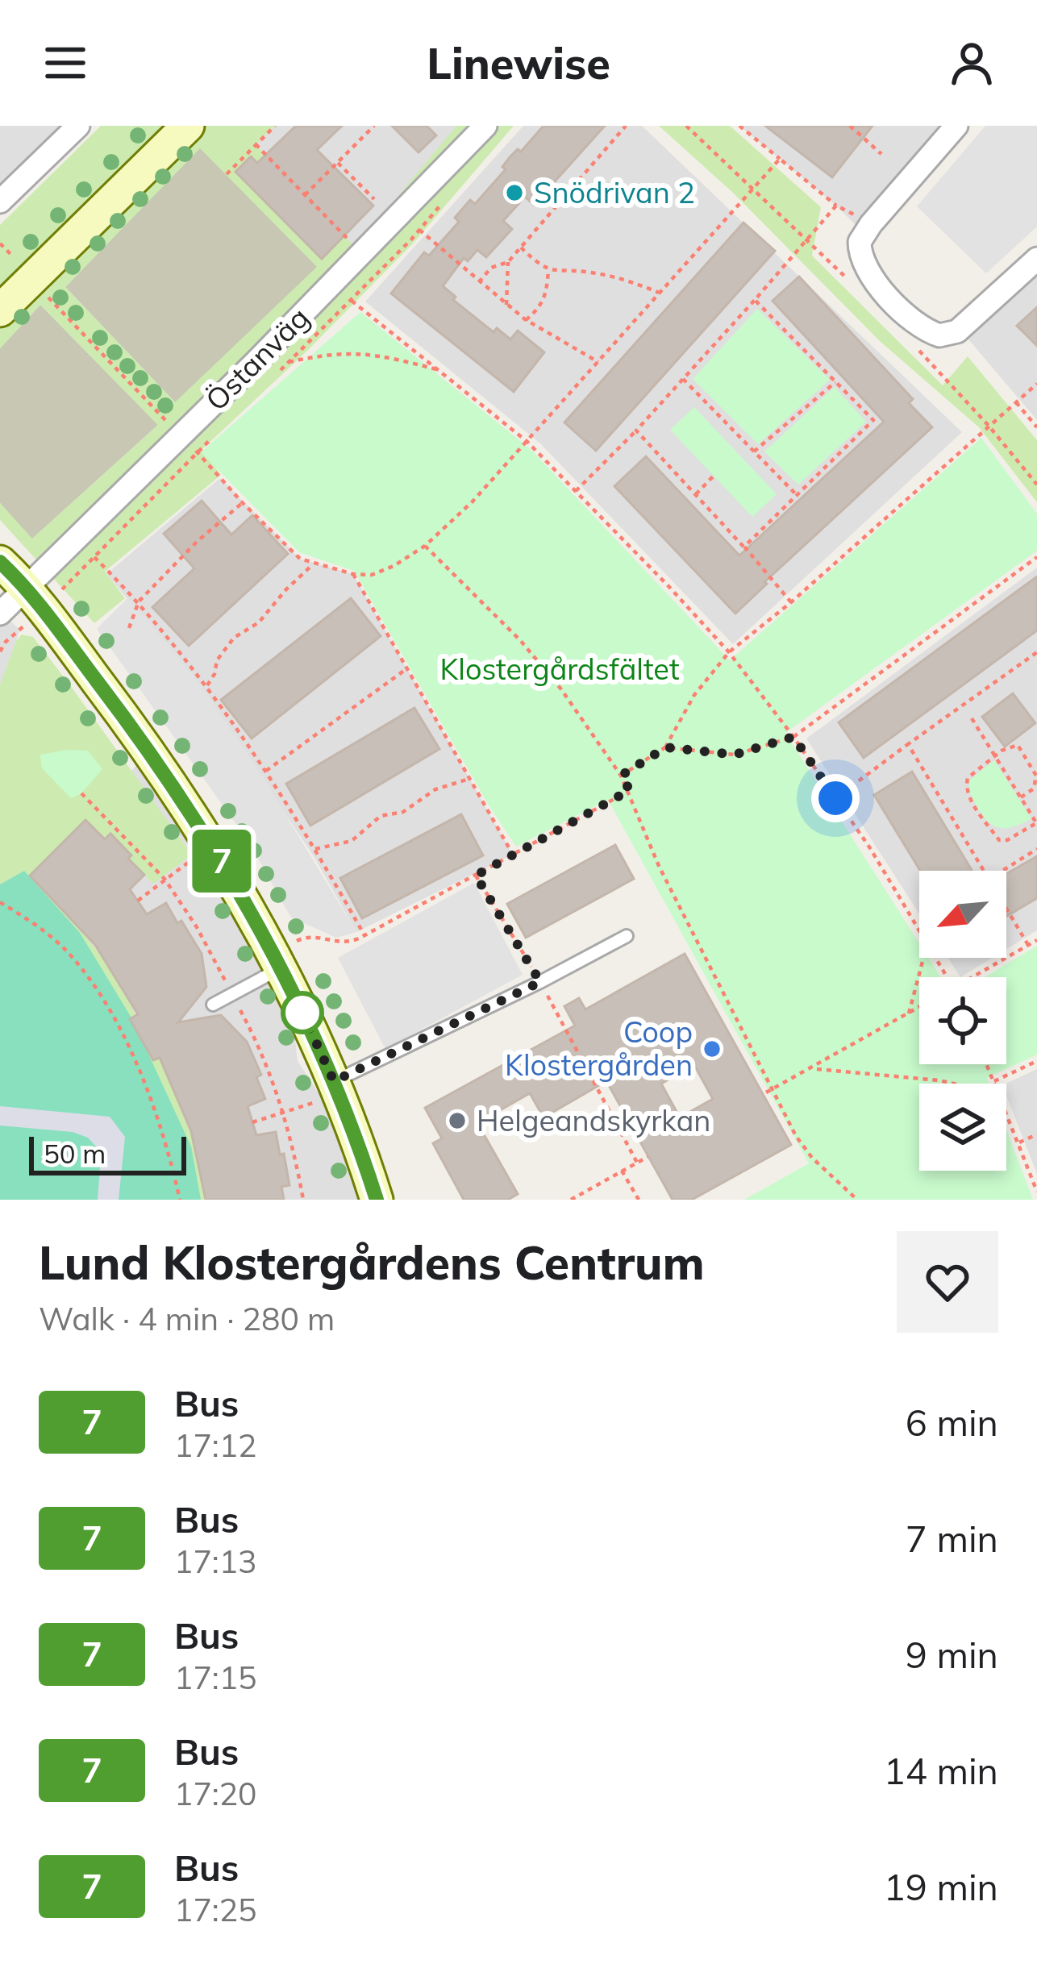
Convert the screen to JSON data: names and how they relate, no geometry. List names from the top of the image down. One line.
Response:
{"streets":{"street":["Östanväg"]},"parks":["Klostergårdsfältet"],"places":["Snödrivan 2","Coop Klostergården","Helgeandskyrkan"],"lines":["bus line 7"],"scale_bar":"50 m","north":"bottom left","page":{"header":"Linewise","on_map":"7","scale":"50 m","heading":["Lund Klostergårdens Centrum","Walk · 4 min · 280 m"],"list":[{"mark":"7","name":"Bus","note":"17:12","value":"6 min"},{"mark":"7","name":"Bus","note":"17:13","value":"7 min"},{"mark":"7","name":"Bus","note":"17:15","value":"9 min"},{"mark":"7","name":"Bus","note":"17:20","value":"14 min"},{"mark":"7","name":"Bus","note":"17:25","value":"19 min"}]}}
